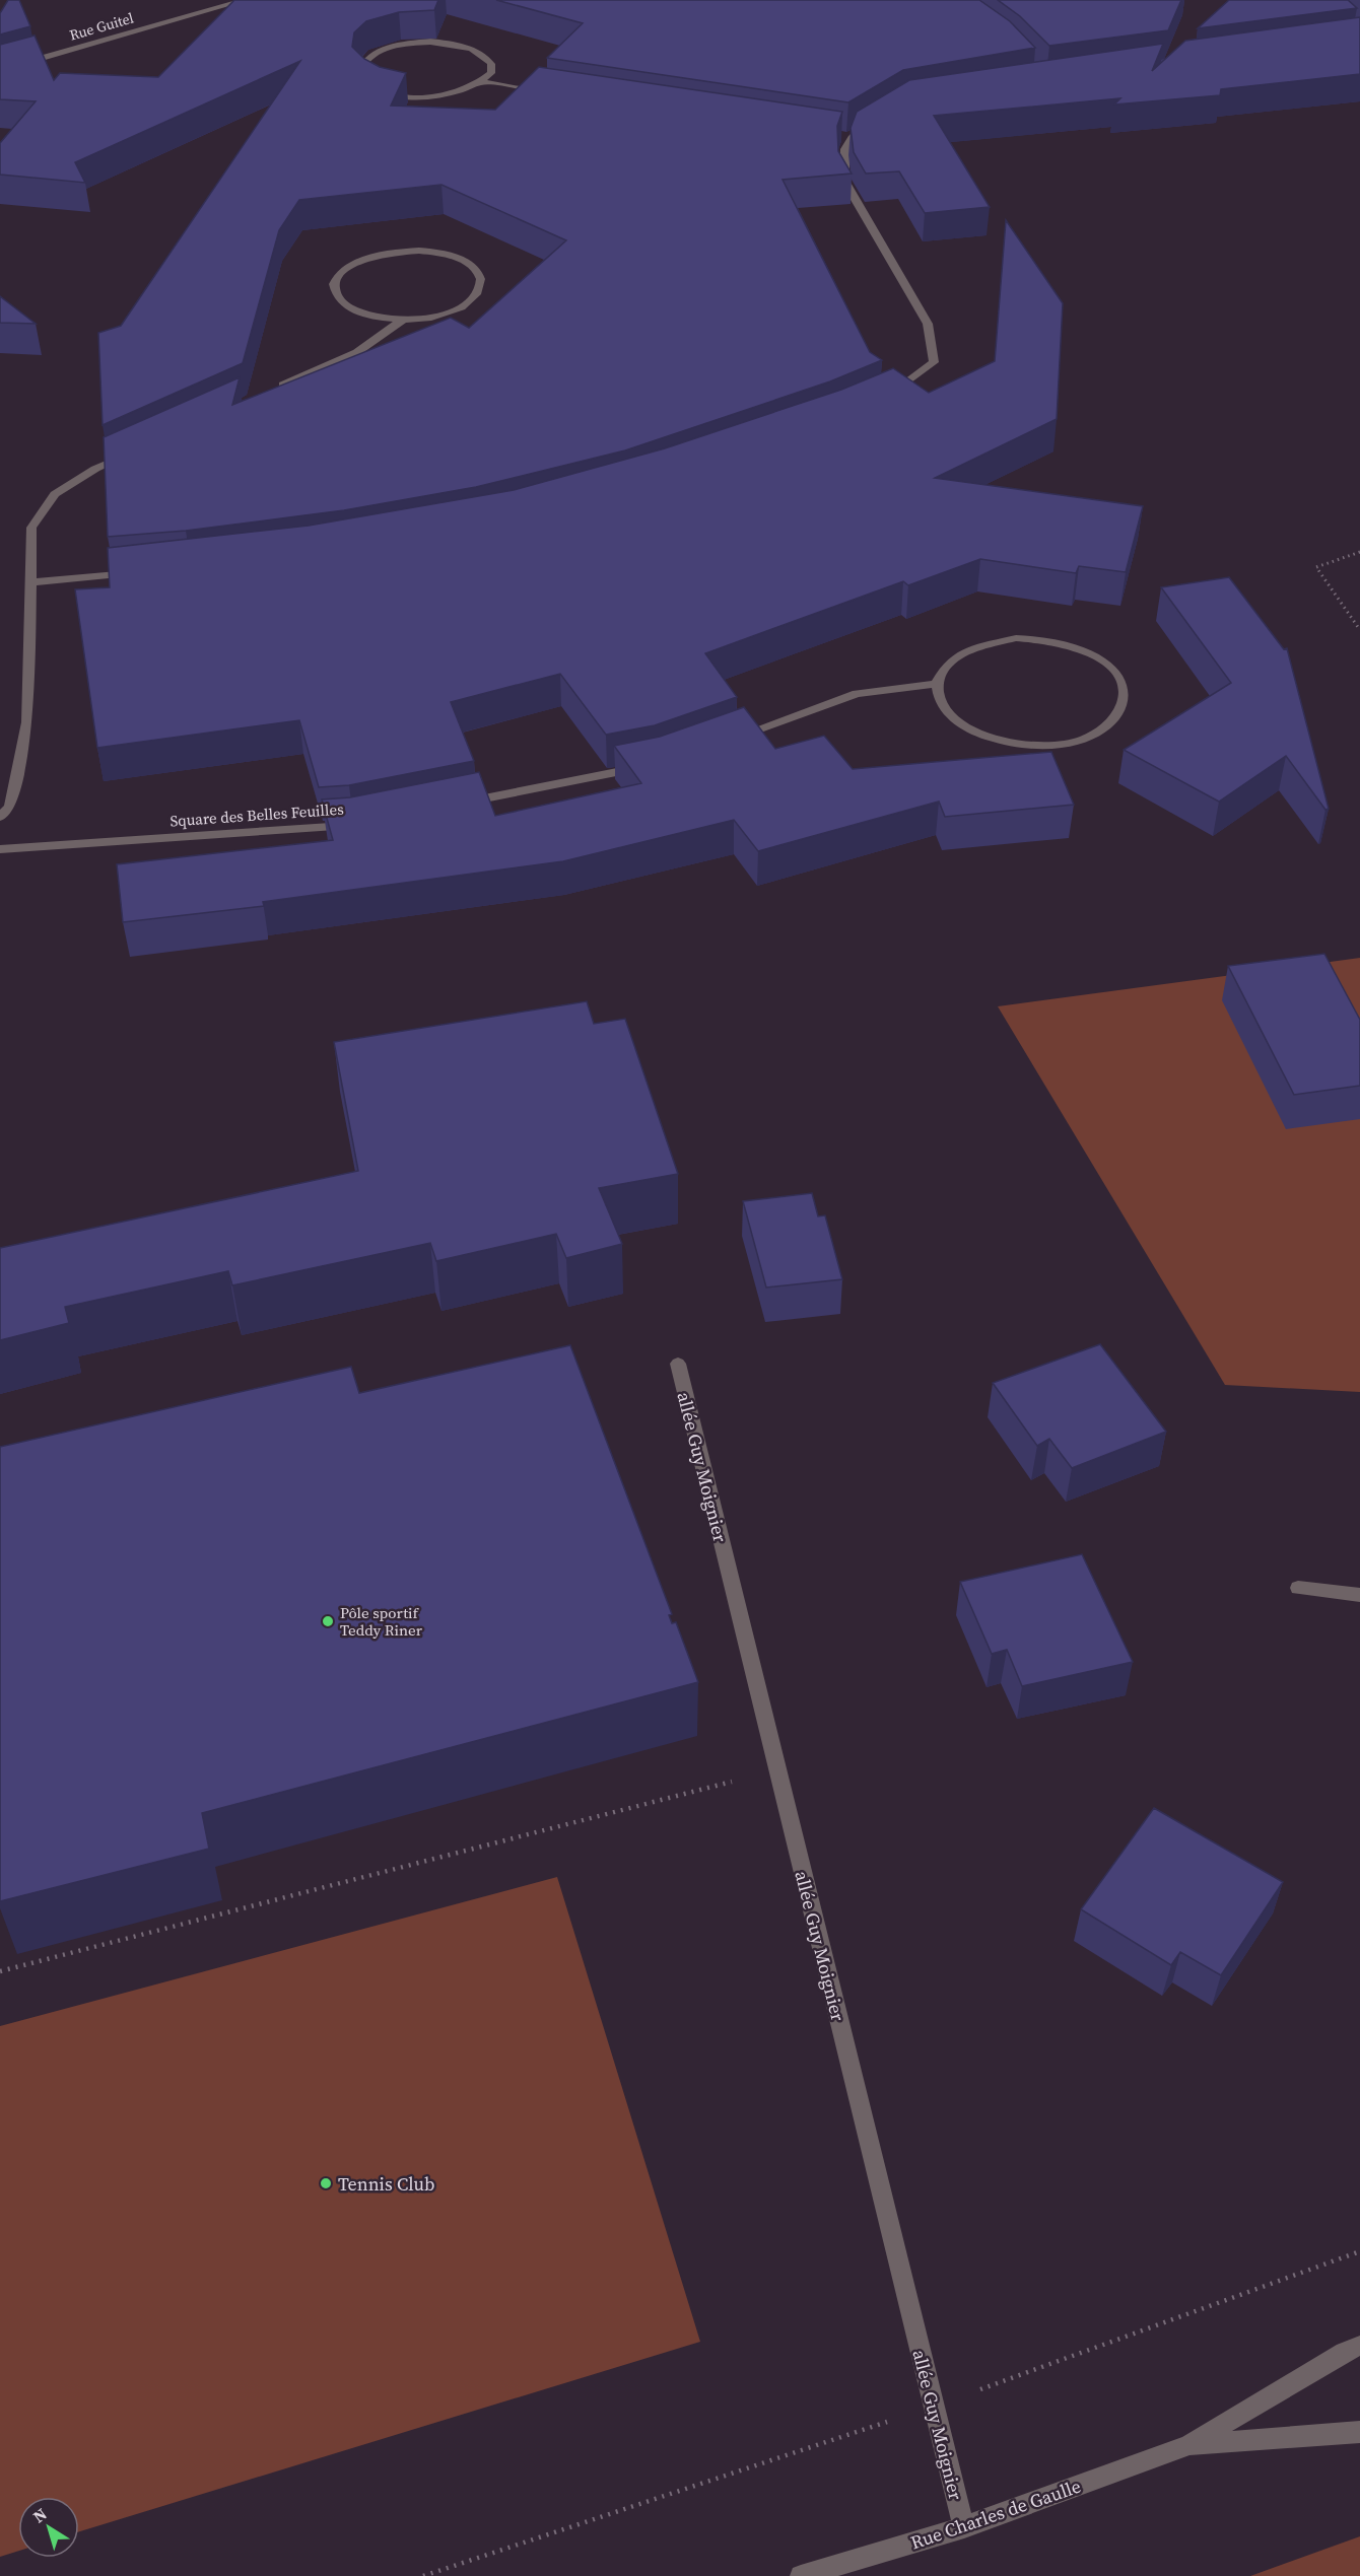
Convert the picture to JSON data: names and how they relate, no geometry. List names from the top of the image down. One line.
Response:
{"streets":{"street":["Rue Guitel","Square des Belles Feuilles","allée Guy Moignier","Rue Charles de Gaulle"]},"crossings":[["allée Guy Moignier","Rue Charles de Gaulle"]],"places":["Pôle sportif Teddy Riner","Tennis Club"],"north":"top left"}
